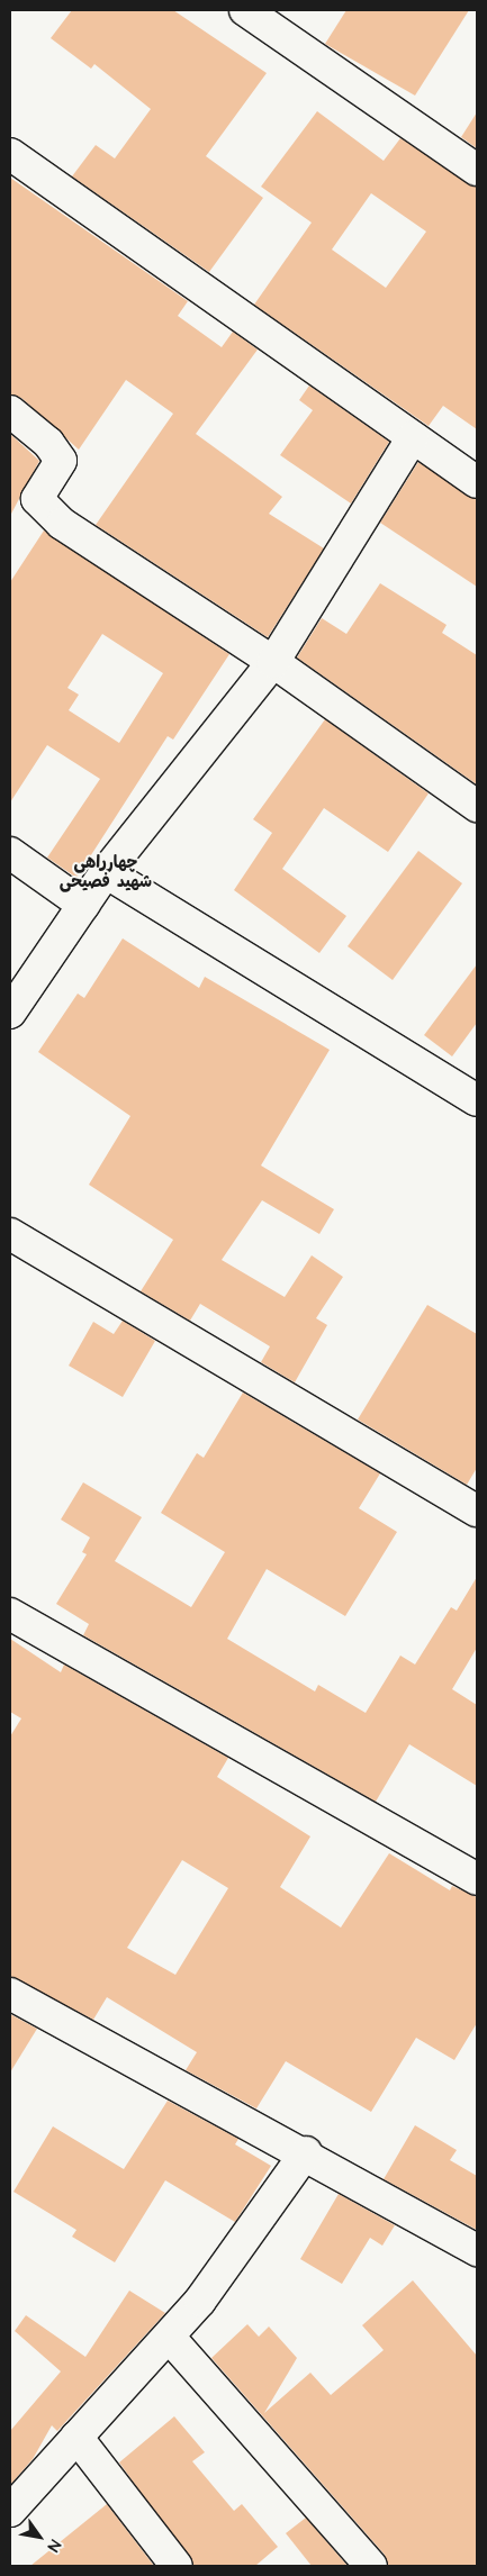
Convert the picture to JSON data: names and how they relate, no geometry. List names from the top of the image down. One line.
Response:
{"districts":["چهارراهی شهید فصیحی"],"north":"bottom right"}
